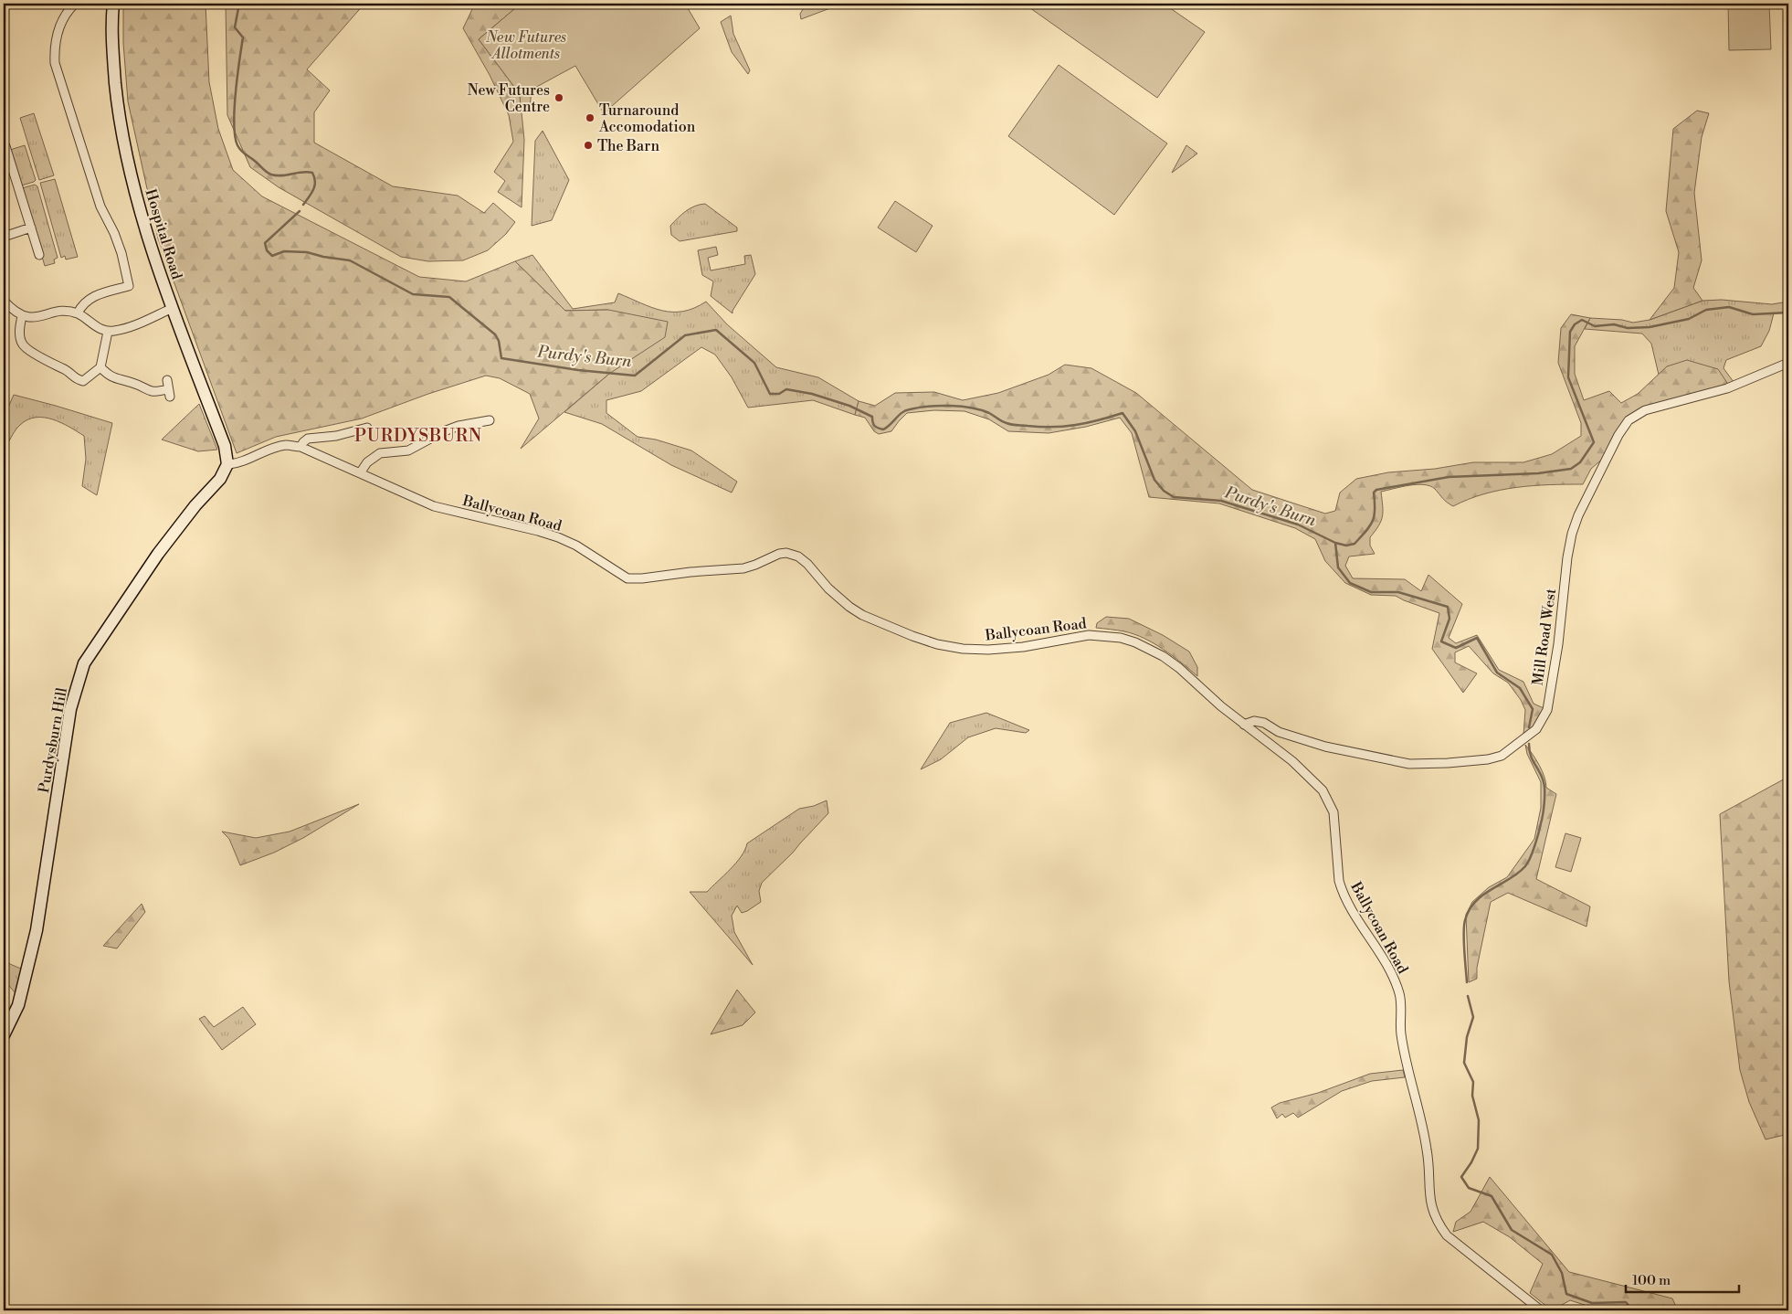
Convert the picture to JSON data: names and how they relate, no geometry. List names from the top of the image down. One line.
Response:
{"streets":{"main road":["Hospital Road","Purdysburn Hill"],"street":["Ballycoan Road","Mill Road West"]},"crossings":[["Hospital Road","Ballycoan Road"],["Hospital Road","Purdysburn Hill"],["Ballycoan Road","Mill Road West"],["Ballycoan Road","Purdysburn Hill"]],"districts":["PURDYSBURN"],"water":["Purdy's Burn"],"parks":["New Futures Allotments"],"places":["New Futures Centre","Turnaround Accomodation","The Barn"],"scale_bar":"100 m"}
